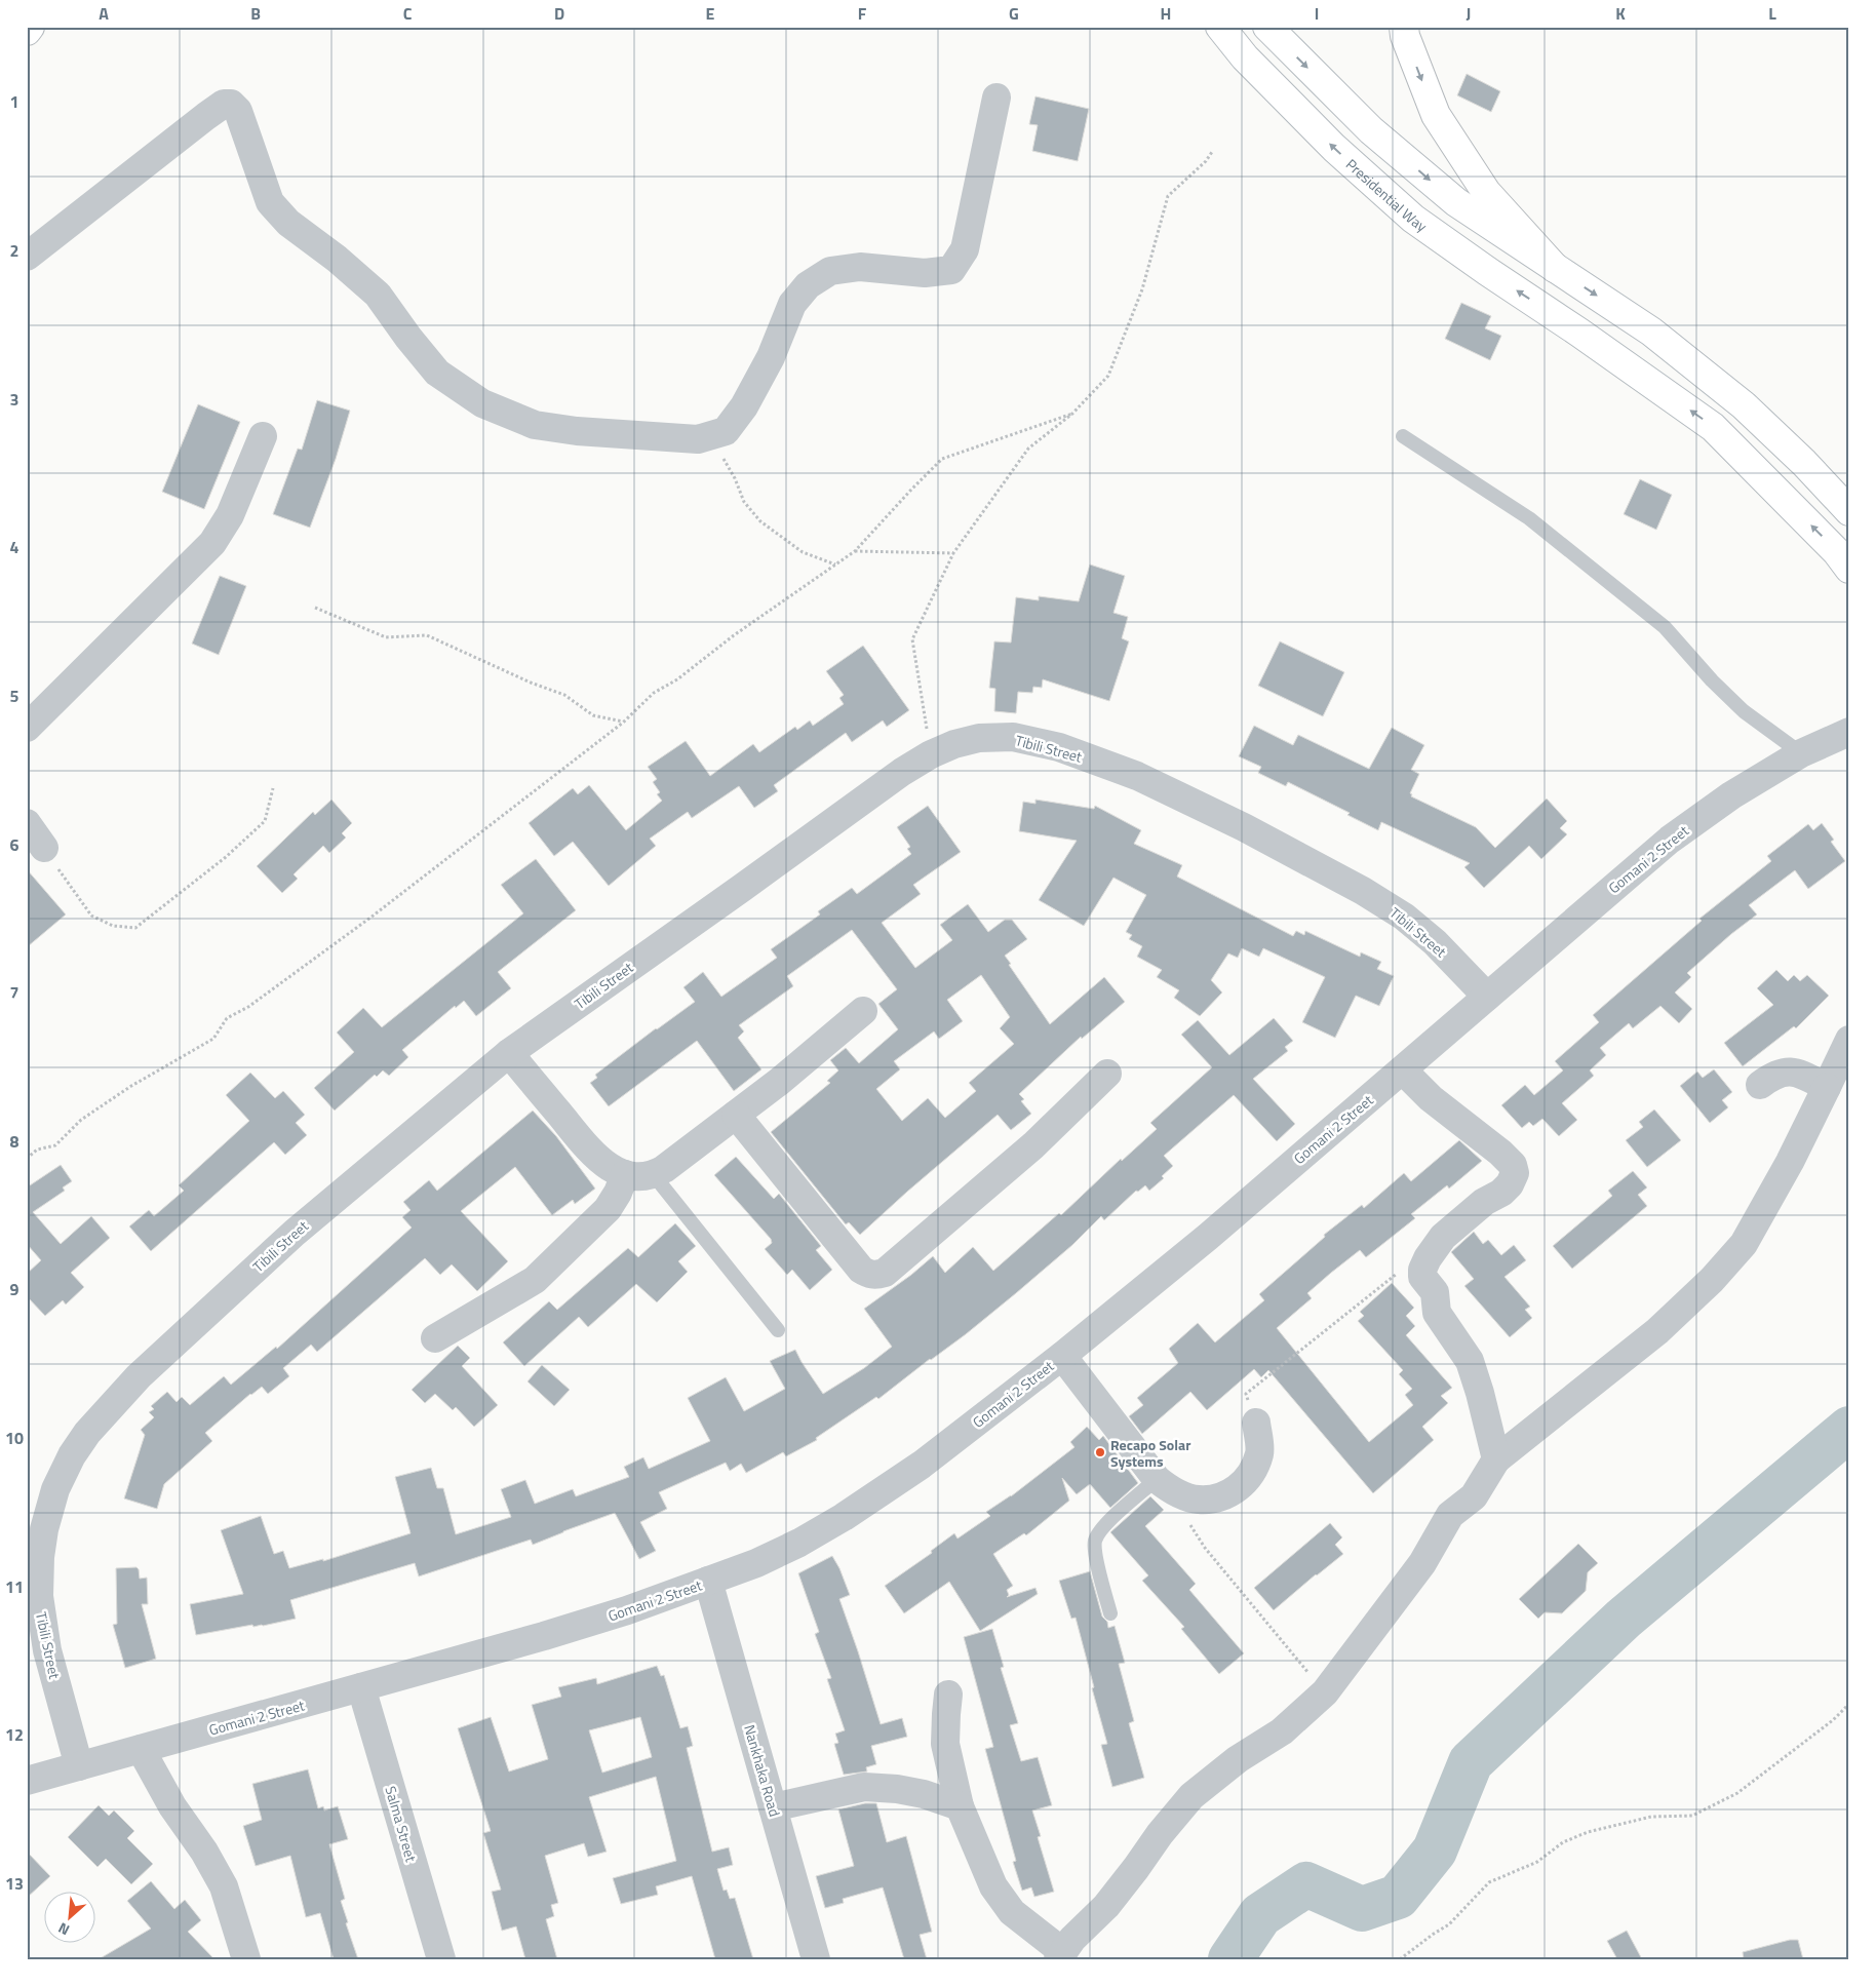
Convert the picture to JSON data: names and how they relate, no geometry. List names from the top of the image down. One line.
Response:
{"streets":{"main road":["Presidential Way"],"street":["Tibili Street","Gomani 2 Street","Nankhaka Road","Salma Street"]},"crossings":[["Tibili Street","Gomani 2 Street"],["Gomani 2 Street","Nankhaka Road"],["Gomani 2 Street","Salma Street"]],"places":["Recapo Solar Systems"],"north":"bottom left","grid":{"columns":["A","B","C","D","E","F","G","H","I","J","K","L"],"rows":["1","2","3","4","5","6","7","8","9","10","11","12","13"]}}
